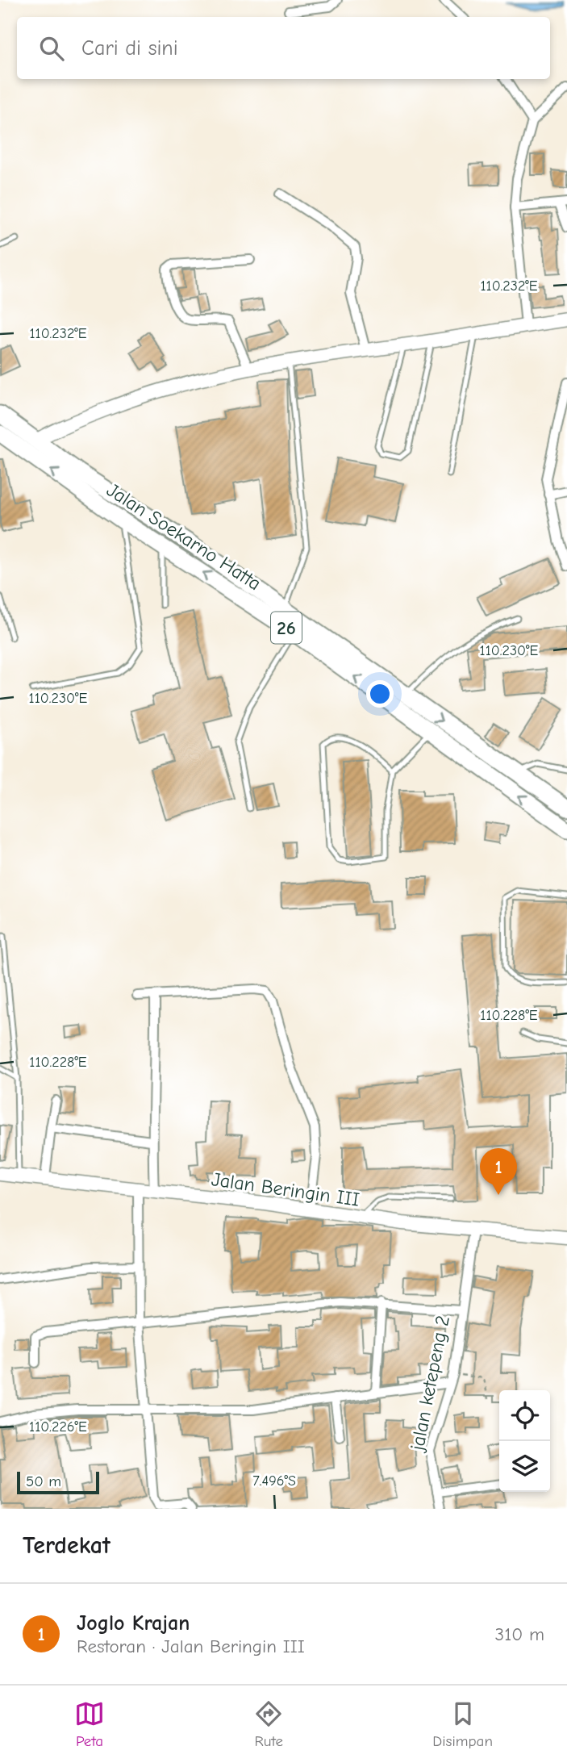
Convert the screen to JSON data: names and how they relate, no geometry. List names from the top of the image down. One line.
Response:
{"streets":{"highway":["Jalan Soekarno Hatta","26"],"street":["Jalan Beringin III","jalan ketepeng 2"]},"crossings":[["Jalan Beringin III","jalan ketepeng 2"]],"scale_bar":"50 m","page":{"search":"Cari di sini","pins":"1","scale":"50 m","heading":"Terdekat","list":[{"mark":"1","name":"Joglo Krajan","note":"Restoran · Jalan Beringin III","value":"310 m"}],"nav":["Peta","Rute","Disimpan"]},"coordinates":["110.232°E","110.230°E","110.228°E","110.226°E","7.496°S"]}
